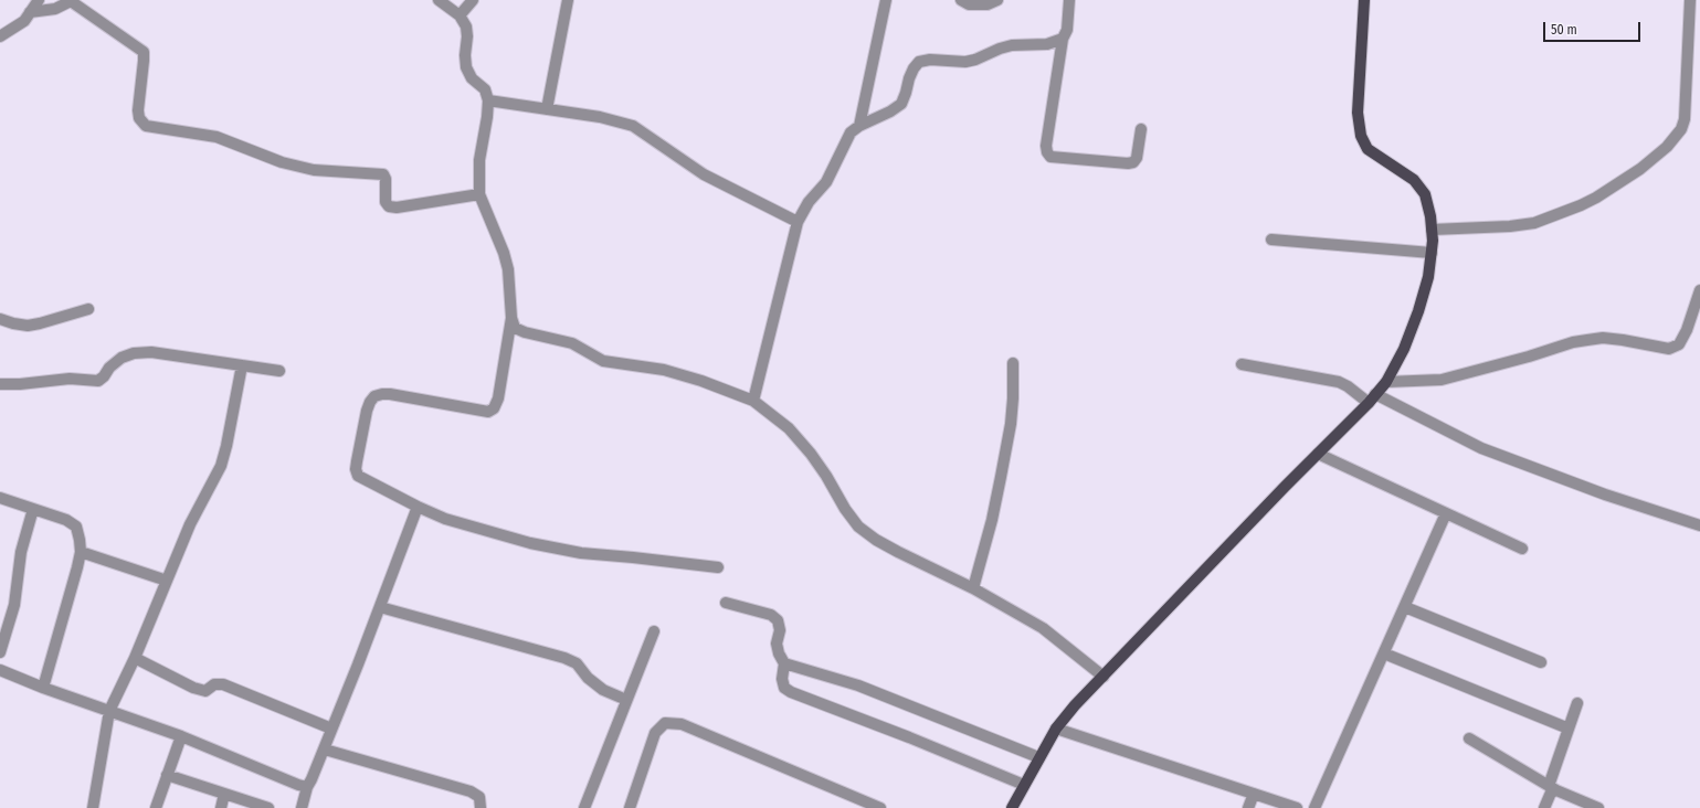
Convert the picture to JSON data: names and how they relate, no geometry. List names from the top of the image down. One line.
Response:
{"scale_bar":"50 m"}
